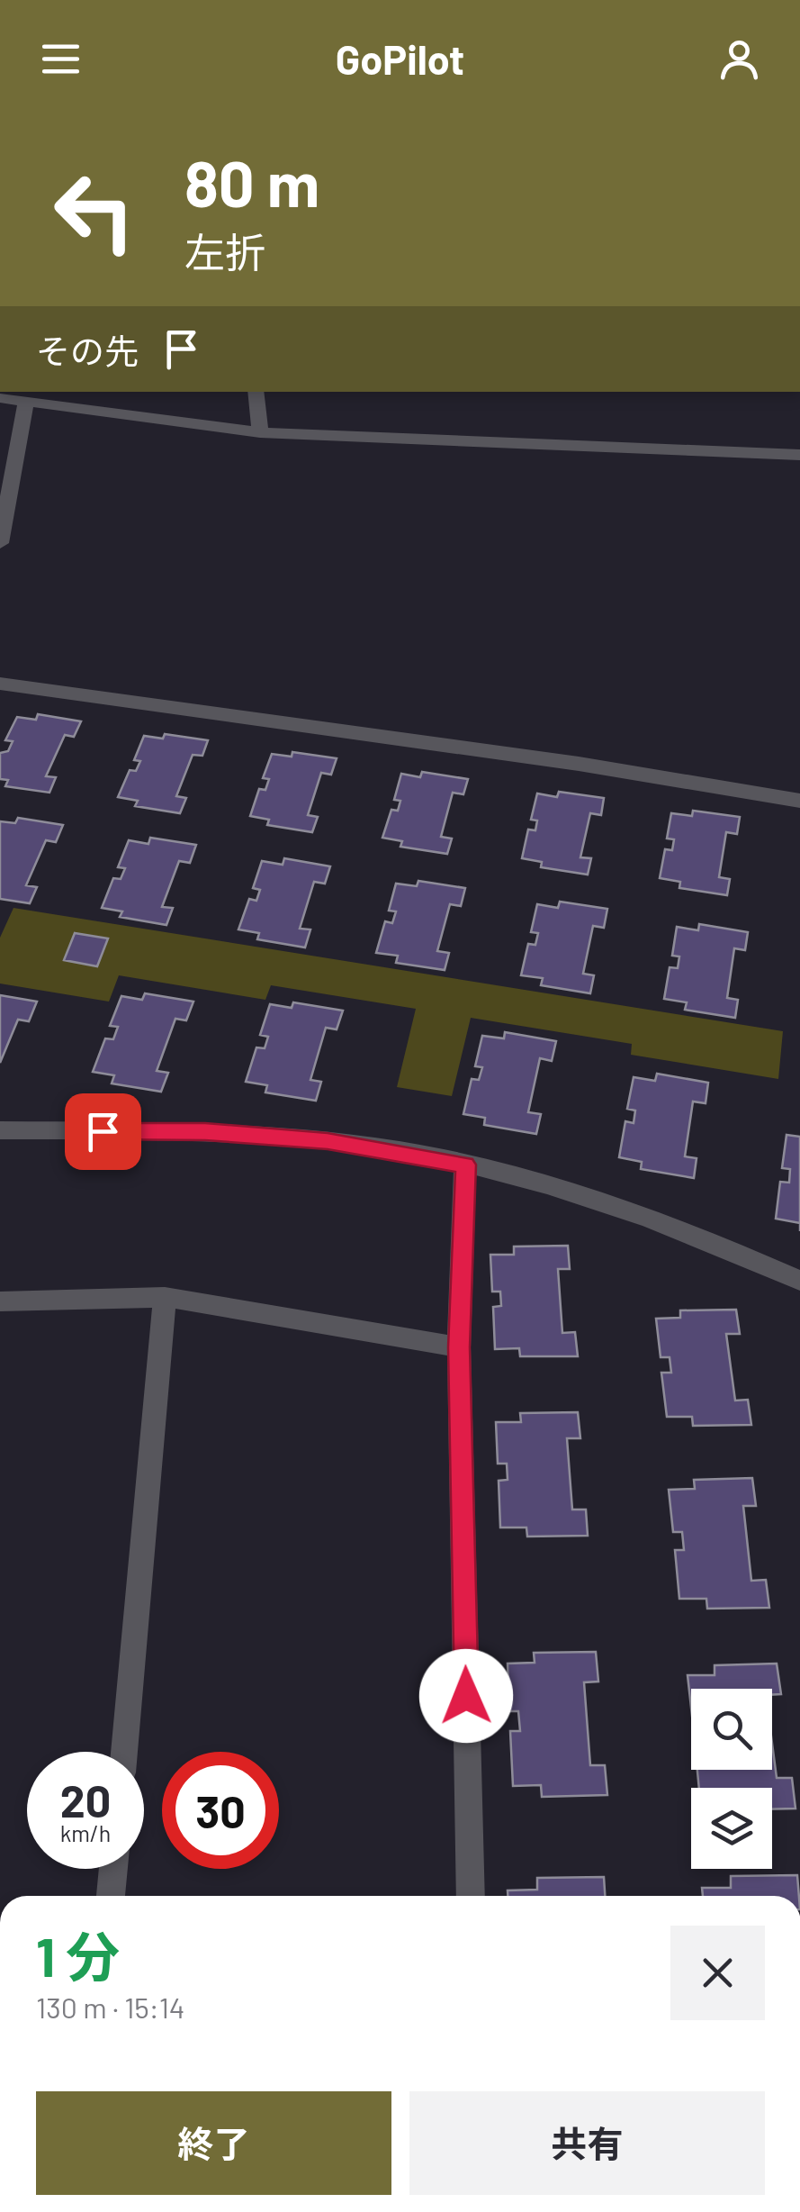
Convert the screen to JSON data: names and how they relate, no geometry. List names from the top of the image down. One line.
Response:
{"page":{"header":"GoPilot","turn":["80 m","左折"],"then":"その先","speed":"20 km/h","limit":"30","heading":["1 分","130 m · 15:14"],"buttons":["終了","共有"]}}
